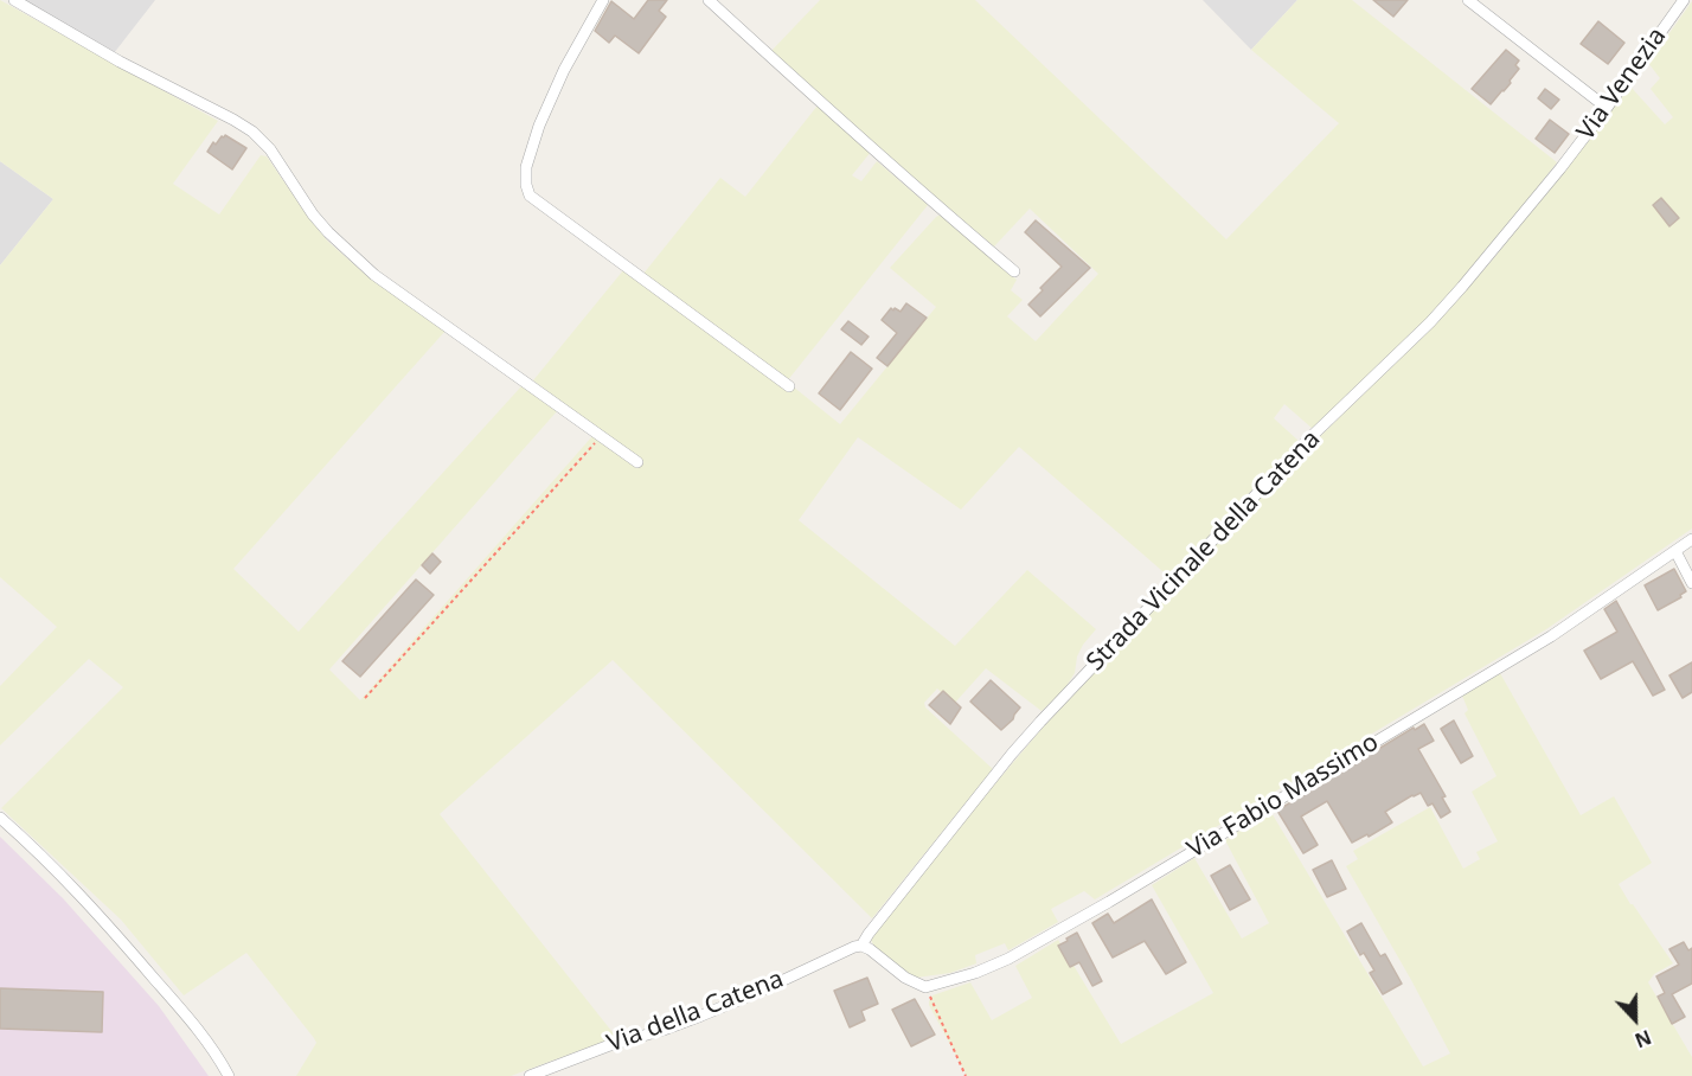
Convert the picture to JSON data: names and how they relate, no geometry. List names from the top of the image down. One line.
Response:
{"streets":{"street":["Via Venezia","Strada Vicinale della Catena","Via Fabio Massimo","Via della Catena"]},"crossings":[["Via Venezia","Strada Vicinale della Catena"],["Strada Vicinale della Catena","Via della Catena"]],"north":"bottom"}
